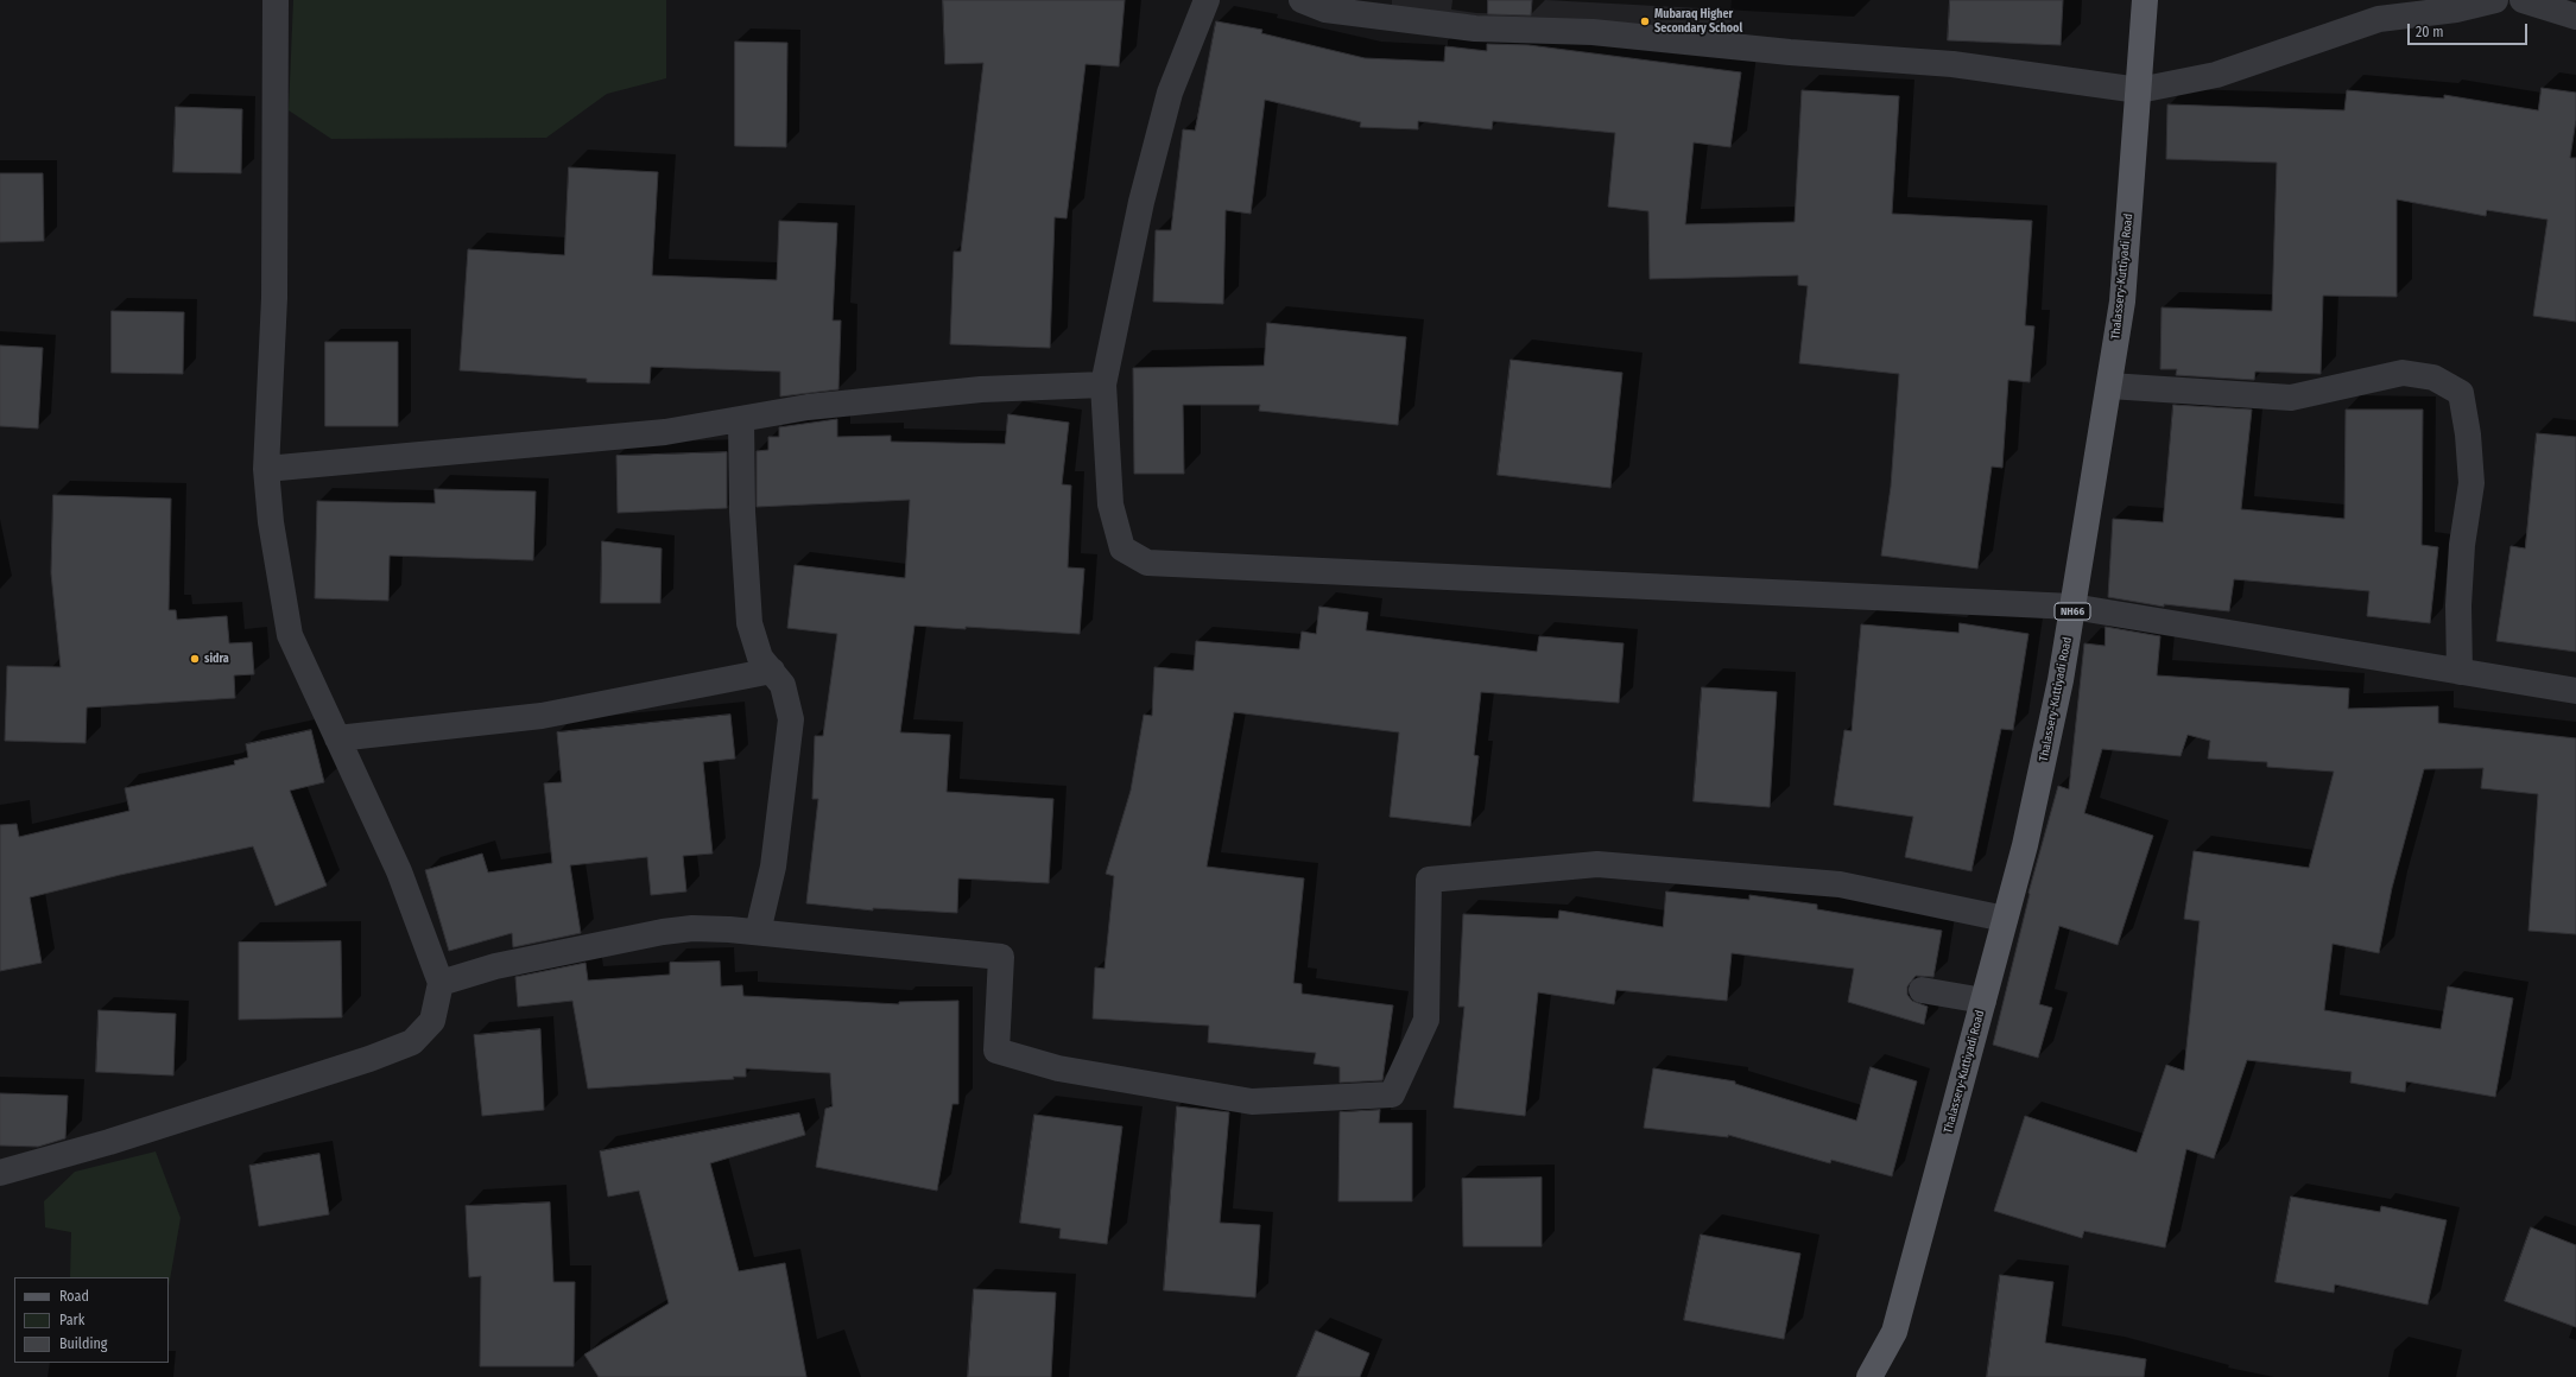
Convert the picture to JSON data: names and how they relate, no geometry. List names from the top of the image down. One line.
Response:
{"streets":{"main road":["Thalassery-Kuttiyadi Road","NH66"]},"places":["Mubaraq Higher Secondary School","sidra"],"legend":["Road","Park","Building"],"scale_bar":"20 m"}
